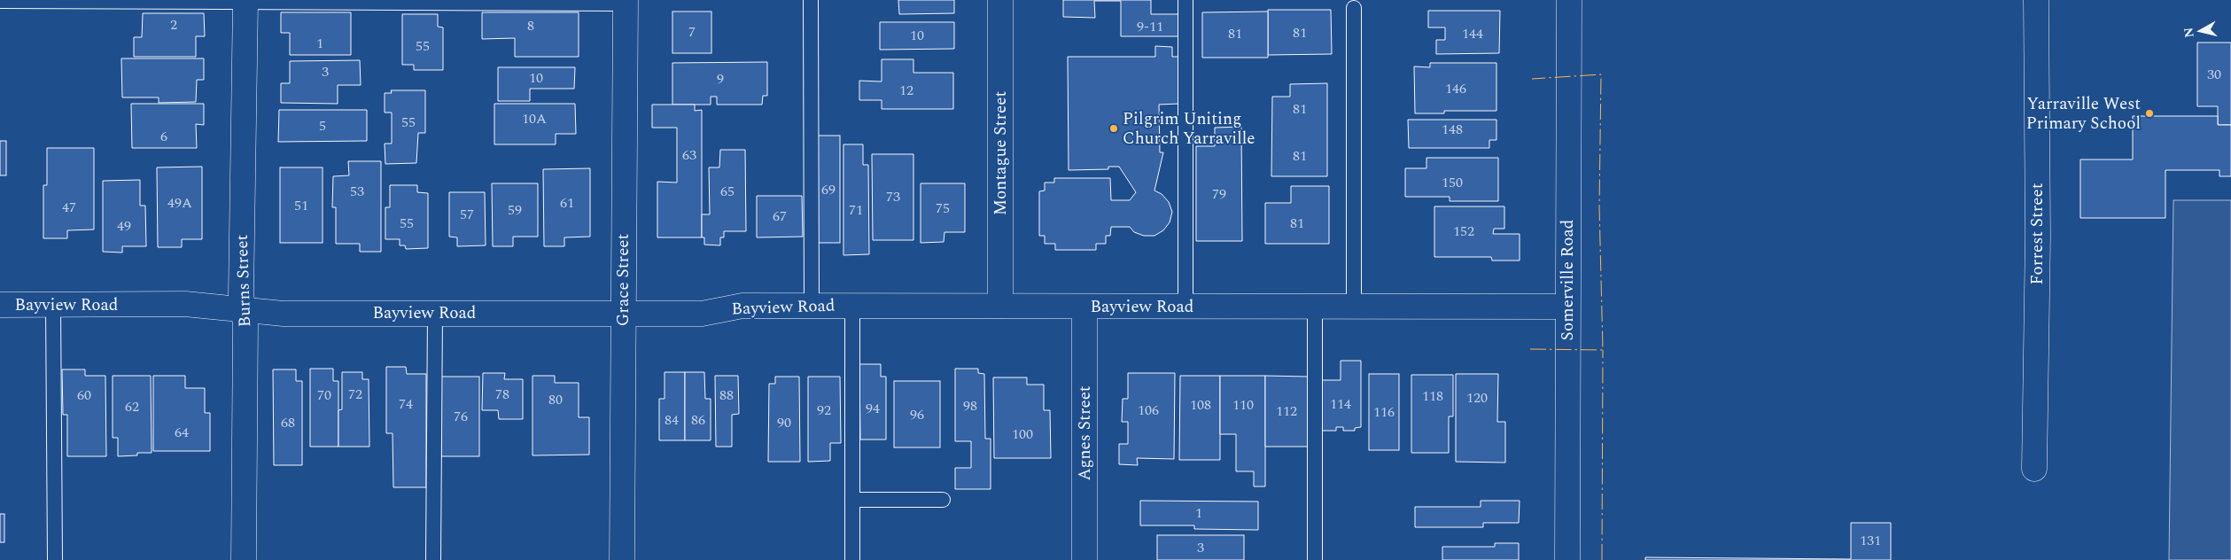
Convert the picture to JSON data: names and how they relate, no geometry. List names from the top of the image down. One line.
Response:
{"streets":{"street":["Montague Street","Forrest Street","Grace Street","Somerville Road","Burns Street","Bayview Road","Agnes Street"]},"crossings":[["Montague Street","Bayview Road"],["Grace Street","Bayview Road"],["Somerville Road","Bayview Road"],["Burns Street","Bayview Road"],["Bayview Road","Agnes Street"]],"places":["Yarraville West Primary School","Pilgrim Uniting Church Yarraville"],"house_numbers":["2","8","9-11","7","81","81","144","10","1","55","3","30","10","9","146","12","81","10A","55","5","148","6","63","81","150","69","53","65","79","73","49A","61","51","47","75","59","71","57","67","55","81","49","152","72","78","60","70","88","118","120","80","74","114","108","110","98","62","94","92","106","112","116","96","76","84","86","68","90","64","100","1","131","3"],"north":"left"}
